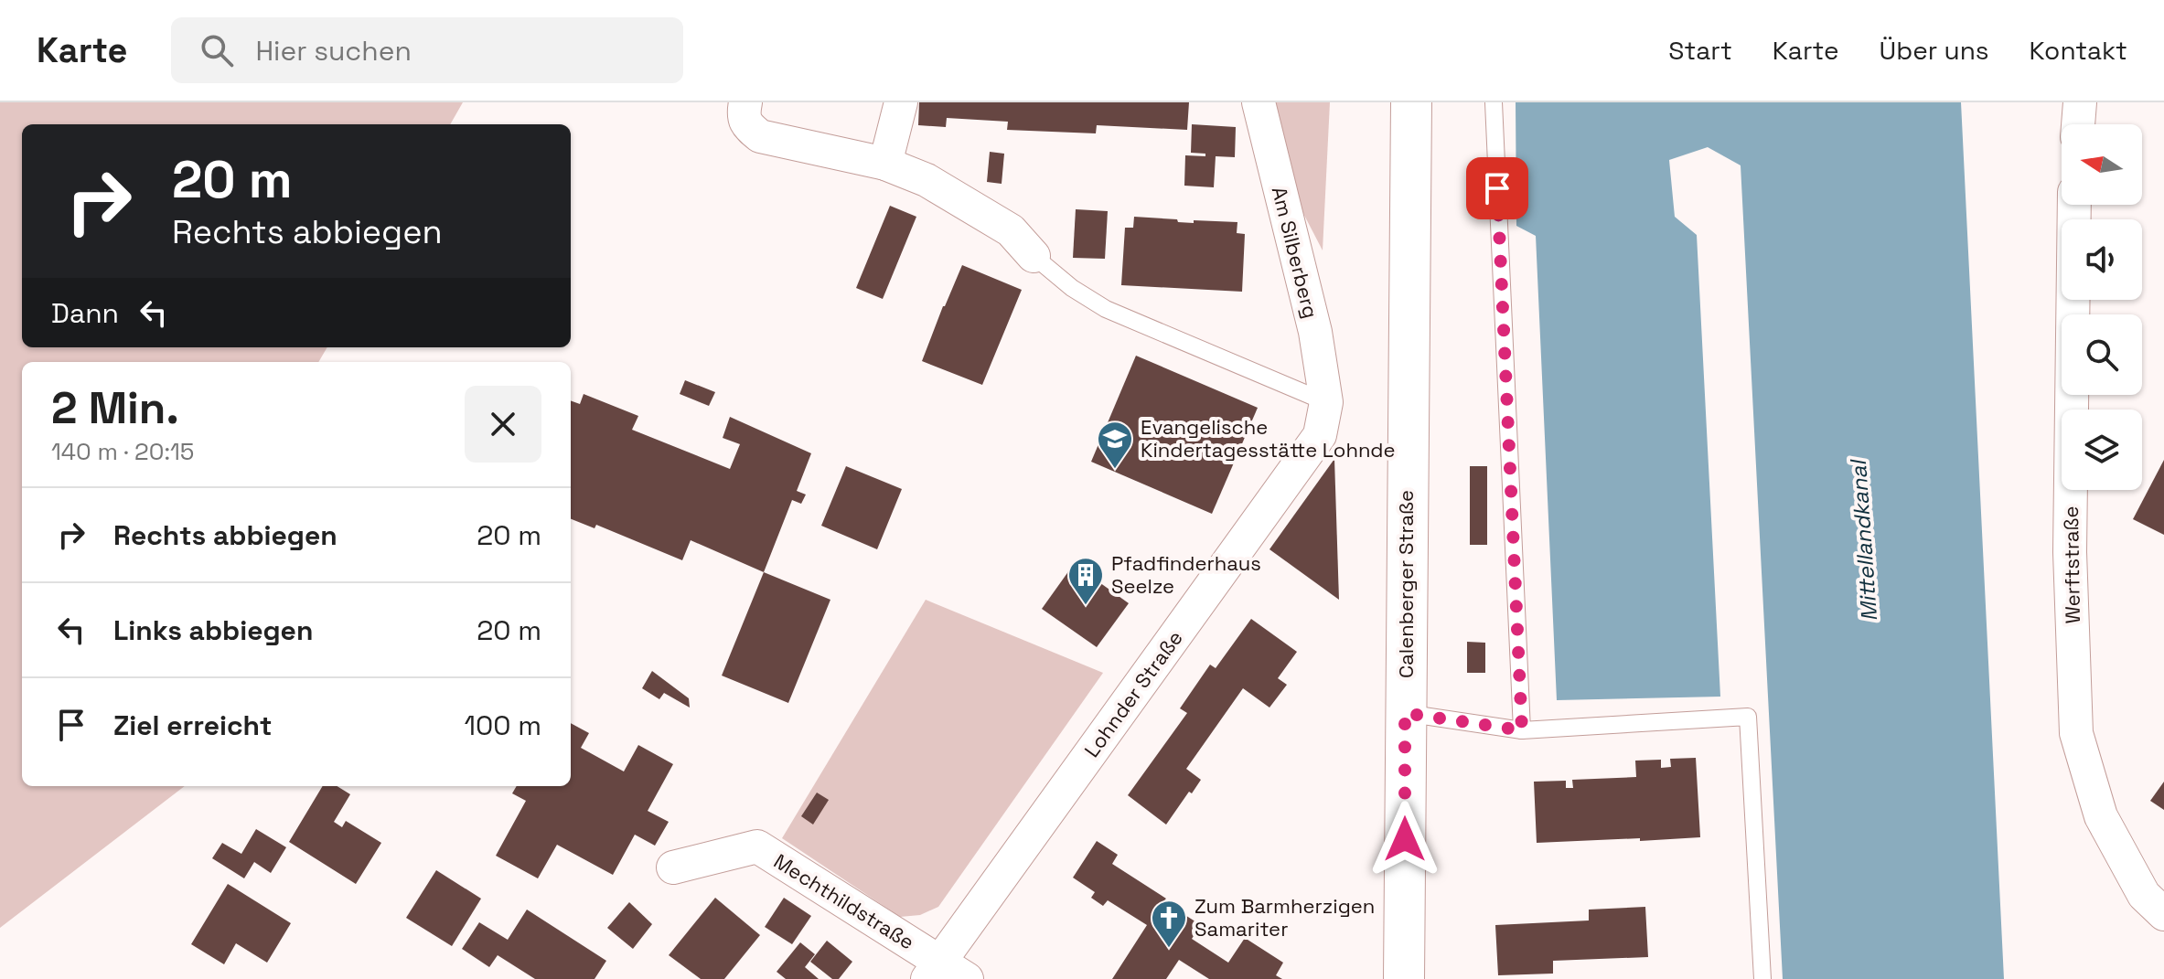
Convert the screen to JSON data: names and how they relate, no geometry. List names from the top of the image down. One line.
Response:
{"streets":{"street":["Am Silberberg","Werftstraße","Calenberger Straße","Lohnder Straße","Mechthildstraße"]},"crossings":[["Am Silberberg","Lohnder Straße"],["Lohnder Straße","Mechthildstraße"]],"water":["Mittellandkanal"],"places":{"school or university":["Evangelische Kindertagesstätte Lohnde"],"building":["Pfadfinderhaus Seelze"],"church":["Zum Barmherzigen Samariter"]},"north":"left","page":{"header":"Karte","search":"Hier suchen","nav":["Start","Karte","Über uns","Kontakt"],"turn":["20 m","Rechts abbiegen"],"then":"Dann","heading":["2 Min.","140 m · 20:15"],"list":[{"name":"Rechts abbiegen","value":"20 m"},{"name":"Links abbiegen","value":"20 m"},{"name":"Ziel erreicht","value":"100 m"}]}}
